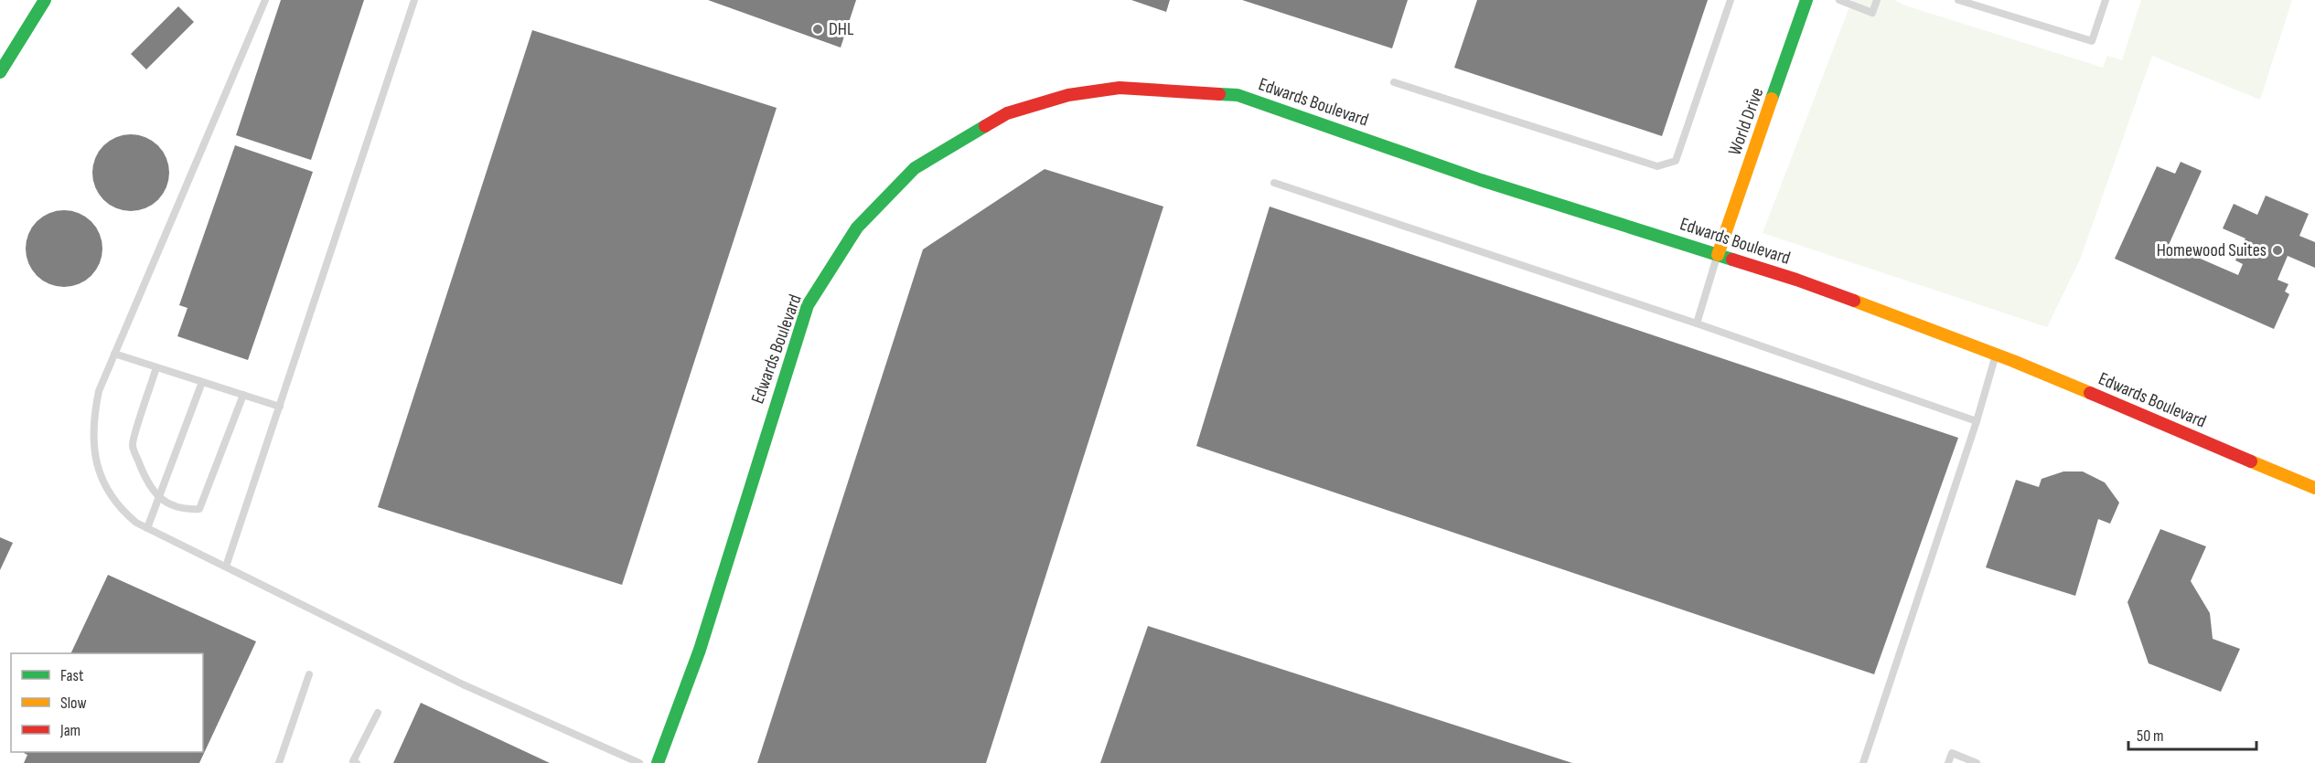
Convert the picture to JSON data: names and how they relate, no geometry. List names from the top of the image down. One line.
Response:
{"streets":{"main road":["Edwards Boulevard","World Drive"]},"crossings":[["Edwards Boulevard","World Drive"]],"places":["DHL","Homewood Suites"],"legend":["Fast","Slow","Jam"],"scale_bar":"50 m"}
